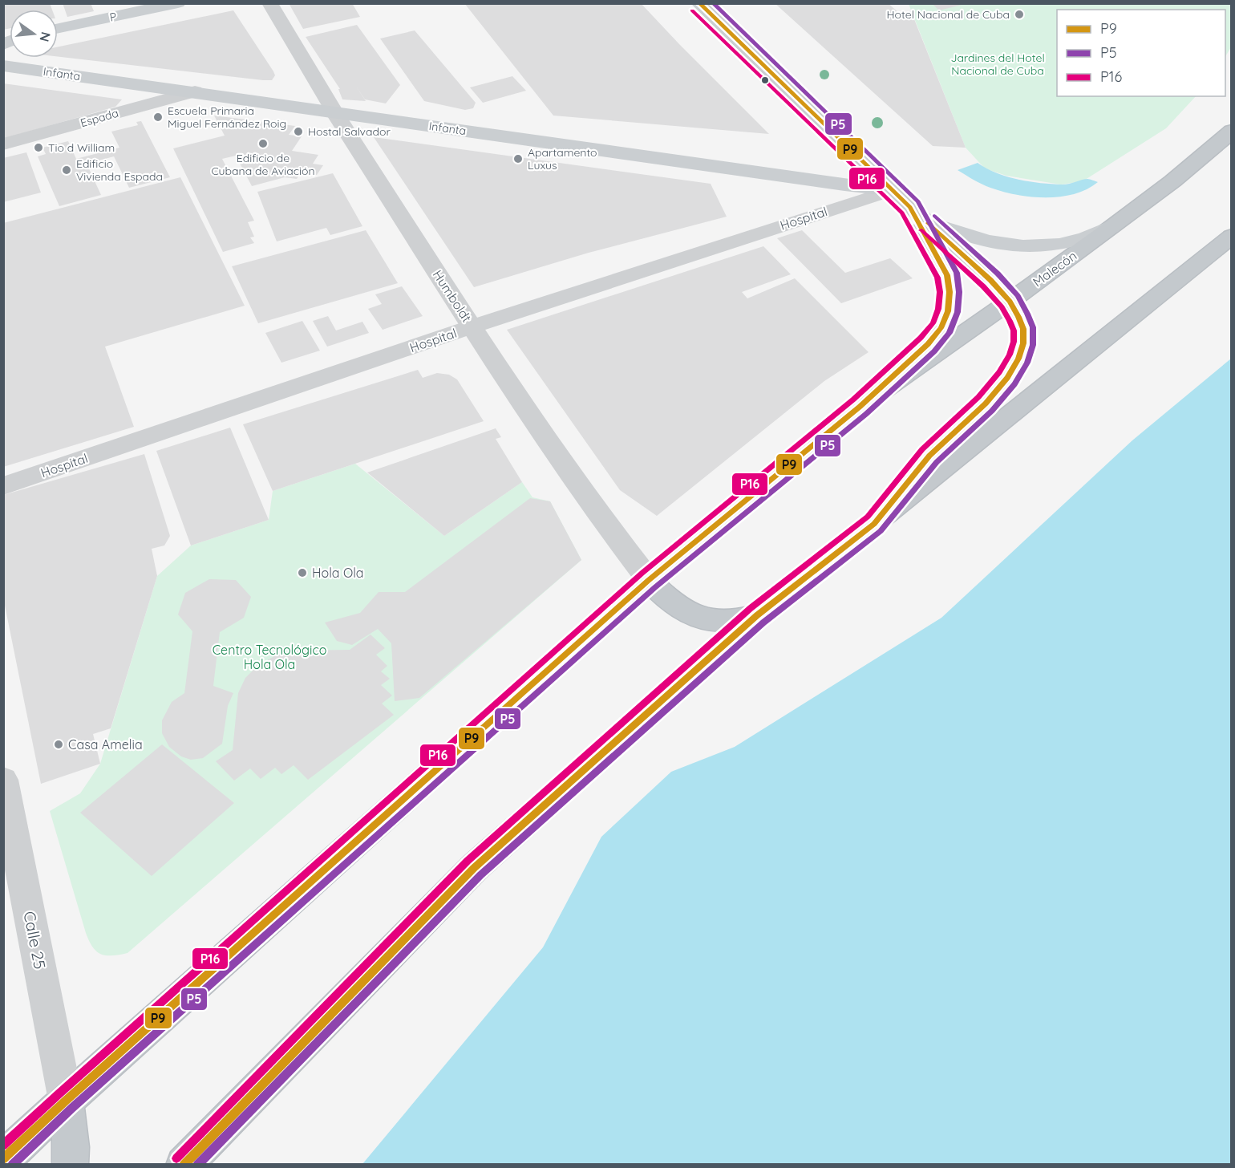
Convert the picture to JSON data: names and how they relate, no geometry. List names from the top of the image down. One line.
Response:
{"streets":{"highway":["Malecón"],"main road":["P","Infanta"],"street":["Espada","Hospital","Humboldt","Calle 25"]},"crossings":[["Infanta","Espada"],["Infanta","Hospital"],["Infanta","Humboldt"],["Hospital","Humboldt"],["Malecón","Humboldt"],["Malecón","Calle 25"]],"parks":["Jardines del Hotel Nacional de Cuba","Centro Tecnológico Hola Ola"],"places":["Hotel Nacional de Cuba","Escuela Primaria Miguel Fernández Roig","Hostal Salvador","Edificio de Cubana de Aviación","Tio d William","Apartamento Luxus","Edificio Vivienda Espada","Hola Ola","Casa Amelia"],"lines":["transit line P9","transit line P5","transit line P16"],"legend":["P9","P5","P16"],"north":"right"}
